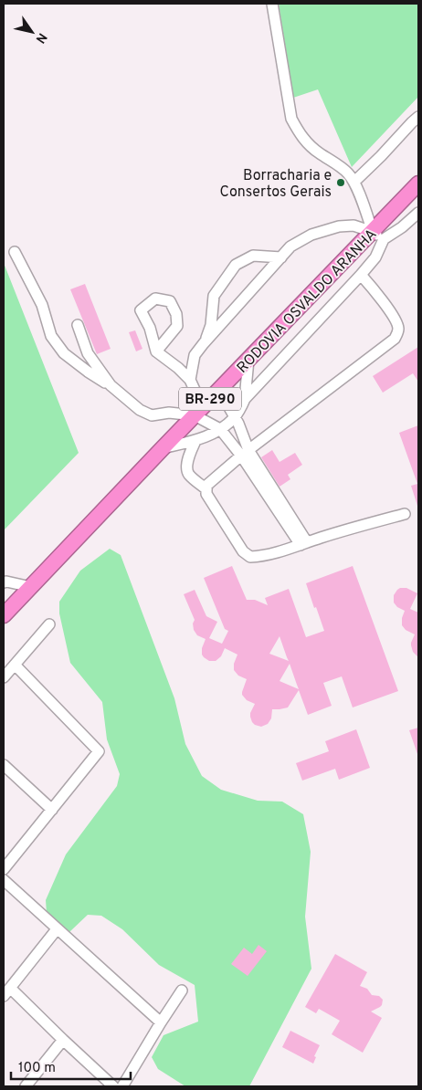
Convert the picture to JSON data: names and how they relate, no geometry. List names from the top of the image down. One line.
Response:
{"streets":{"highway":["RODOVIA OSVALDO ARANHA","BR-290"]},"places":["Borracharia e Consertos Gerais"],"scale_bar":"100 m","north":"bottom right"}
